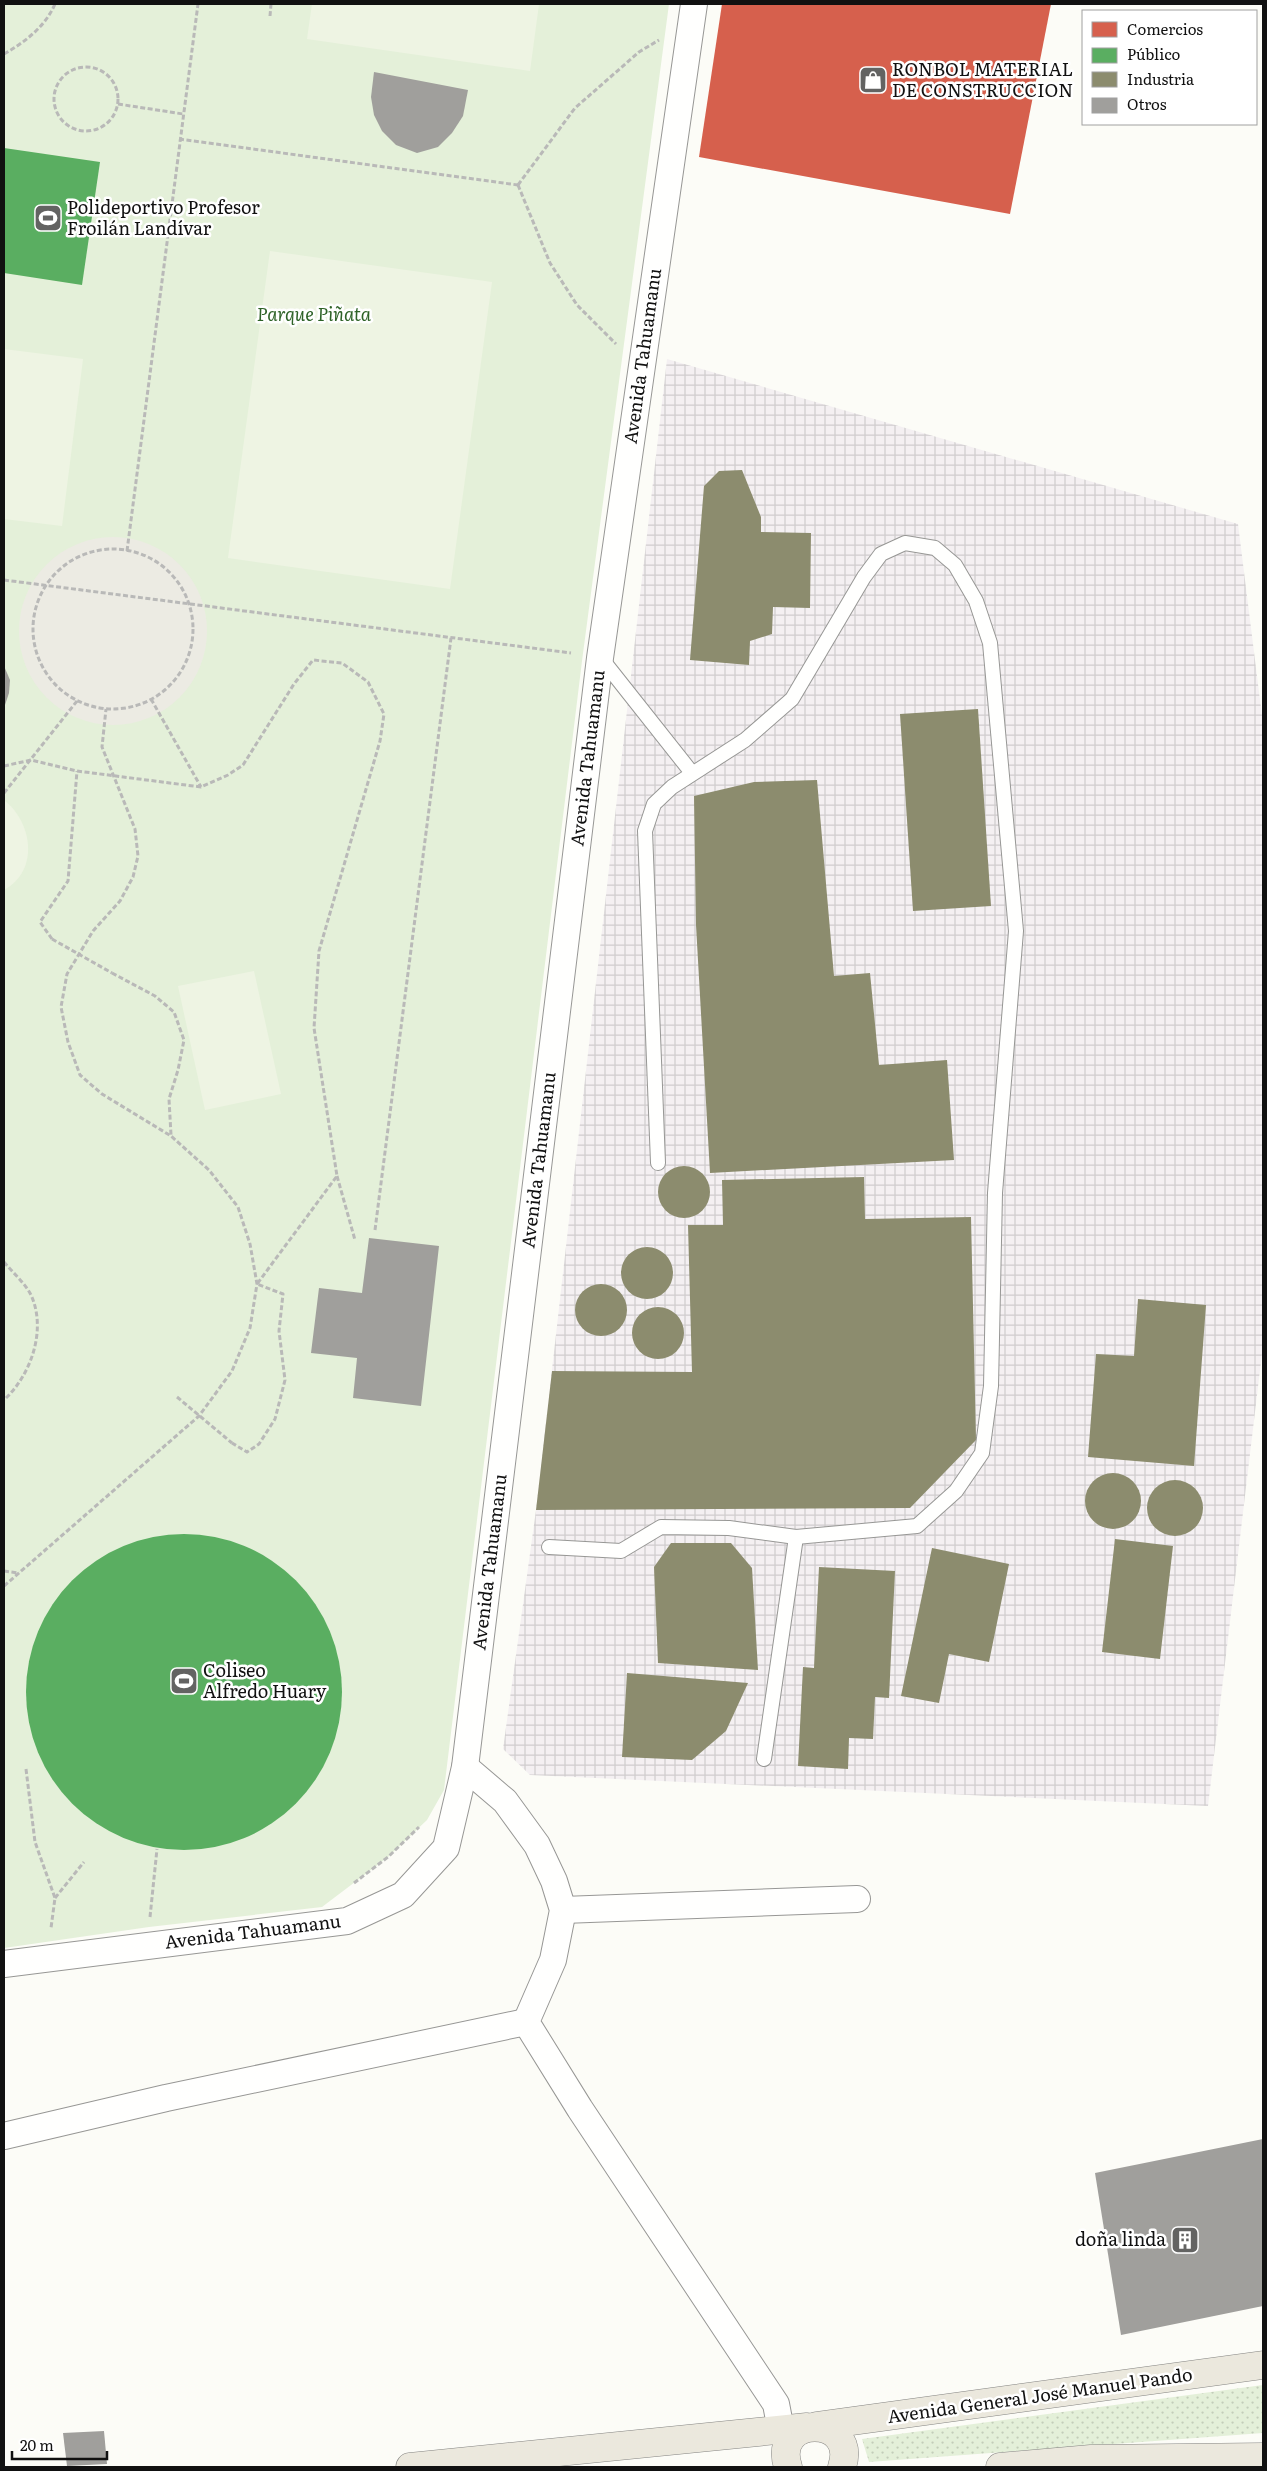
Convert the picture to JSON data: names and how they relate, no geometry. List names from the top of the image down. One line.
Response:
{"streets":{"main road":["Avenida General José Manuel Pando"],"street":["Avenida Tahuamanu"]},"parks":["Parque Piñata"],"places":{"shop":["RONBOL MATERIAL DE CONSTRUCCION"],"sports":["Polideportivo Profesor Froilán Landívar","Coliseo Alfredo Huary"],"building":["doña linda"]},"legend":["Comercios","Público","Industria","Otros"],"scale_bar":"20 m"}
